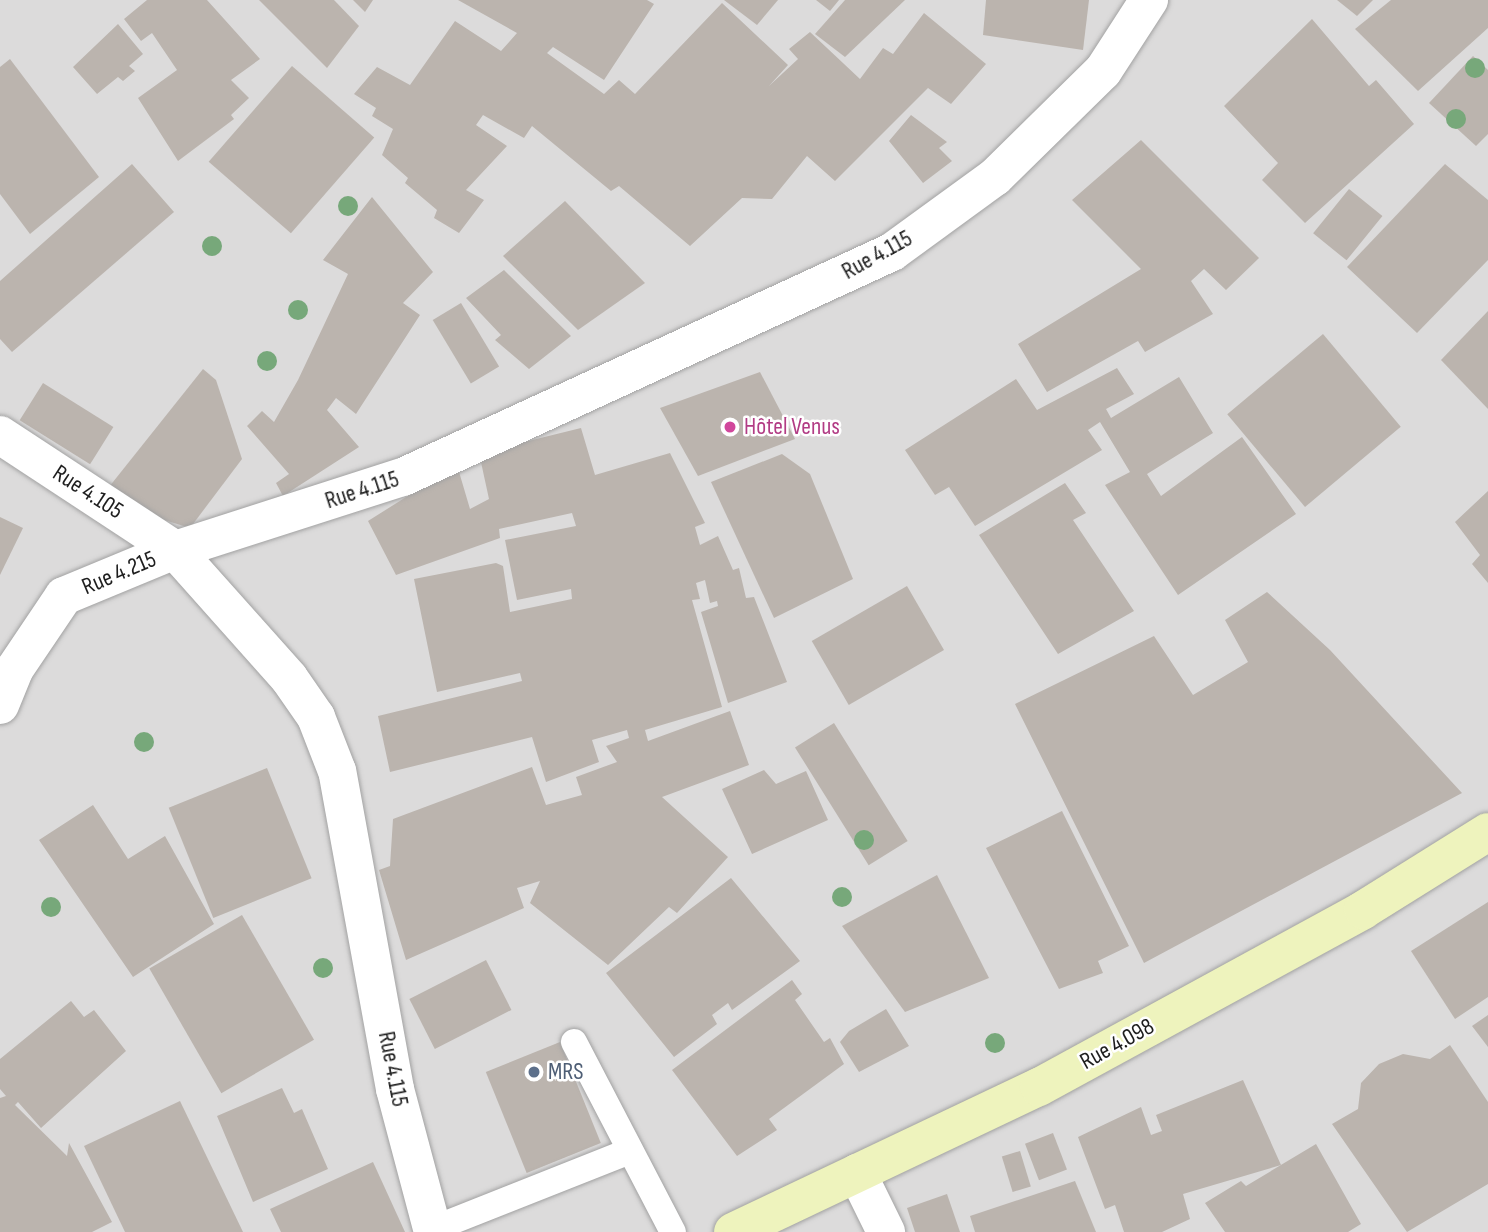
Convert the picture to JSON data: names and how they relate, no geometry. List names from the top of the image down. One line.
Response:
{"streets":{"main road":["Rue 4.098"],"street":["Rue 4.115","Rue 4.105","Rue 4.215"]},"crossings":[["Rue 4.115","Rue 4.105"],["Rue 4.115","Rue 4.215"],["Rue 4.105","Rue 4.215"]],"places":["Hôtel Venus","MRS"]}
